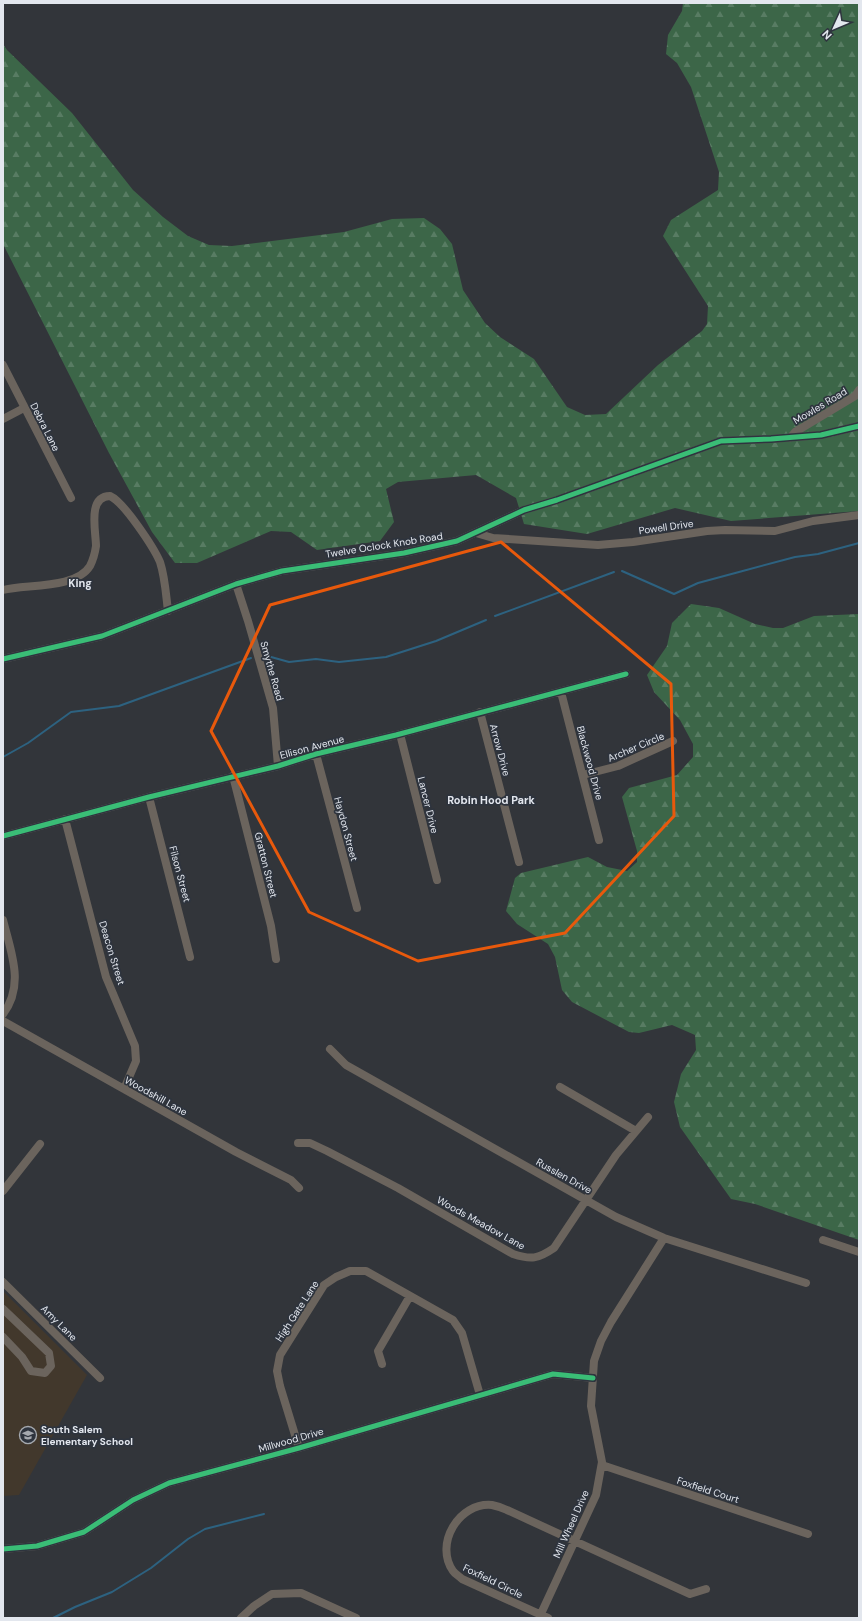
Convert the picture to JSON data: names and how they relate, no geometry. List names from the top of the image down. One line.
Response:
{"streets":{"street":["Mowles Road","Debra Lane","Powell Drive","Twelve Oclock Knob Road","Smythe Road","Ellison Avenue","Archer Circle","Arrow Drive","Blackwood Drive","Lancer Drive","Haydon Street","Gratton Street","Filson Street","Deacon Street","Woodshill Lane","Russlen Drive","Woods Meadow Lane","High Gate Lane","Amy Lane","Millwood Drive","Foxfield Court","Mill Wheel Drive","Foxfield Circle"]},"crossings":[["Mowles Road","Twelve Oclock Knob Road"],["Powell Drive","Twelve Oclock Knob Road"],["Twelve Oclock Knob Road","Smythe Road"],["Smythe Road","Ellison Avenue"],["Ellison Avenue","Arrow Drive"],["Ellison Avenue","Blackwood Drive"],["Ellison Avenue","Lancer Drive"],["Ellison Avenue","Haydon Street"],["Ellison Avenue","Gratton Street"],["Ellison Avenue","Filson Street"],["Ellison Avenue","Deacon Street"],["Archer Circle","Blackwood Drive"],["Deacon Street","Woodshill Lane"],["Russlen Drive","Woods Meadow Lane"],["Russlen Drive","Mill Wheel Drive"],["High Gate Lane","Millwood Drive"],["Millwood Drive","Mill Wheel Drive"],["Foxfield Court","Mill Wheel Drive"],["Mill Wheel Drive","Foxfield Circle"]],"districts":["King","Robin Hood Park"],"places":{"school or university":["South Salem Elementary School"]},"north":"bottom left"}
